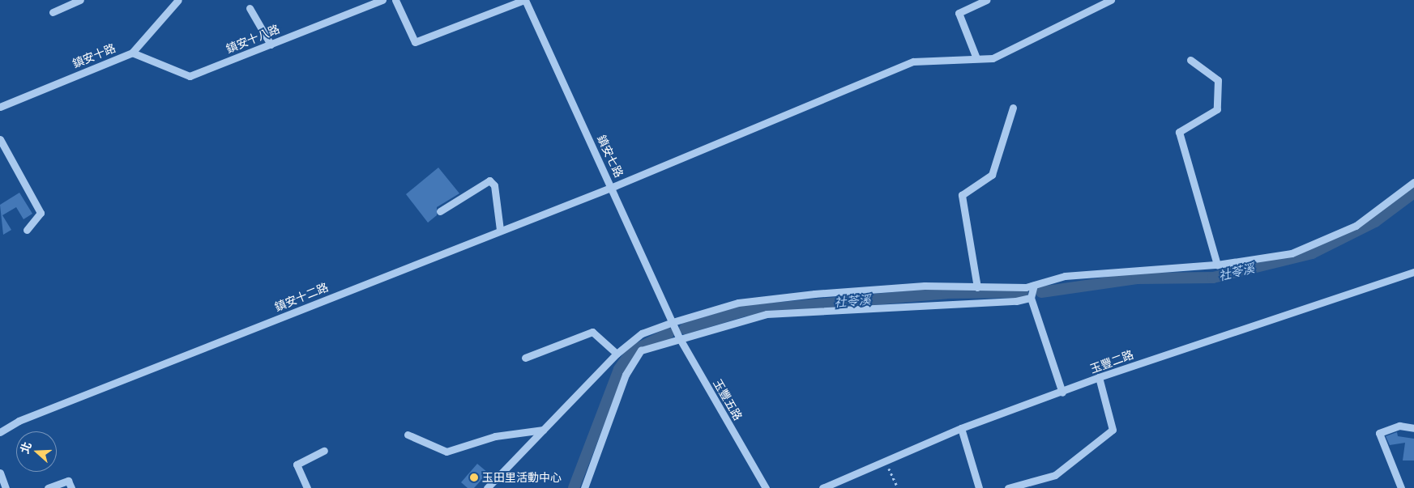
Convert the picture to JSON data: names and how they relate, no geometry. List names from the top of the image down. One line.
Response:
{"streets":{"street":["鎮安十八路","鎮安十路","鎮安七路","鎮安十二路","玉豐二路","玉豐五路"]},"crossings":[["鎮安十八路","鎮安十路"],["鎮安七路","鎮安十二路"],["鎮安七路","玉豐五路"]],"water":["社苓溪"],"places":["玉田里活動中心"],"north":"left"}
